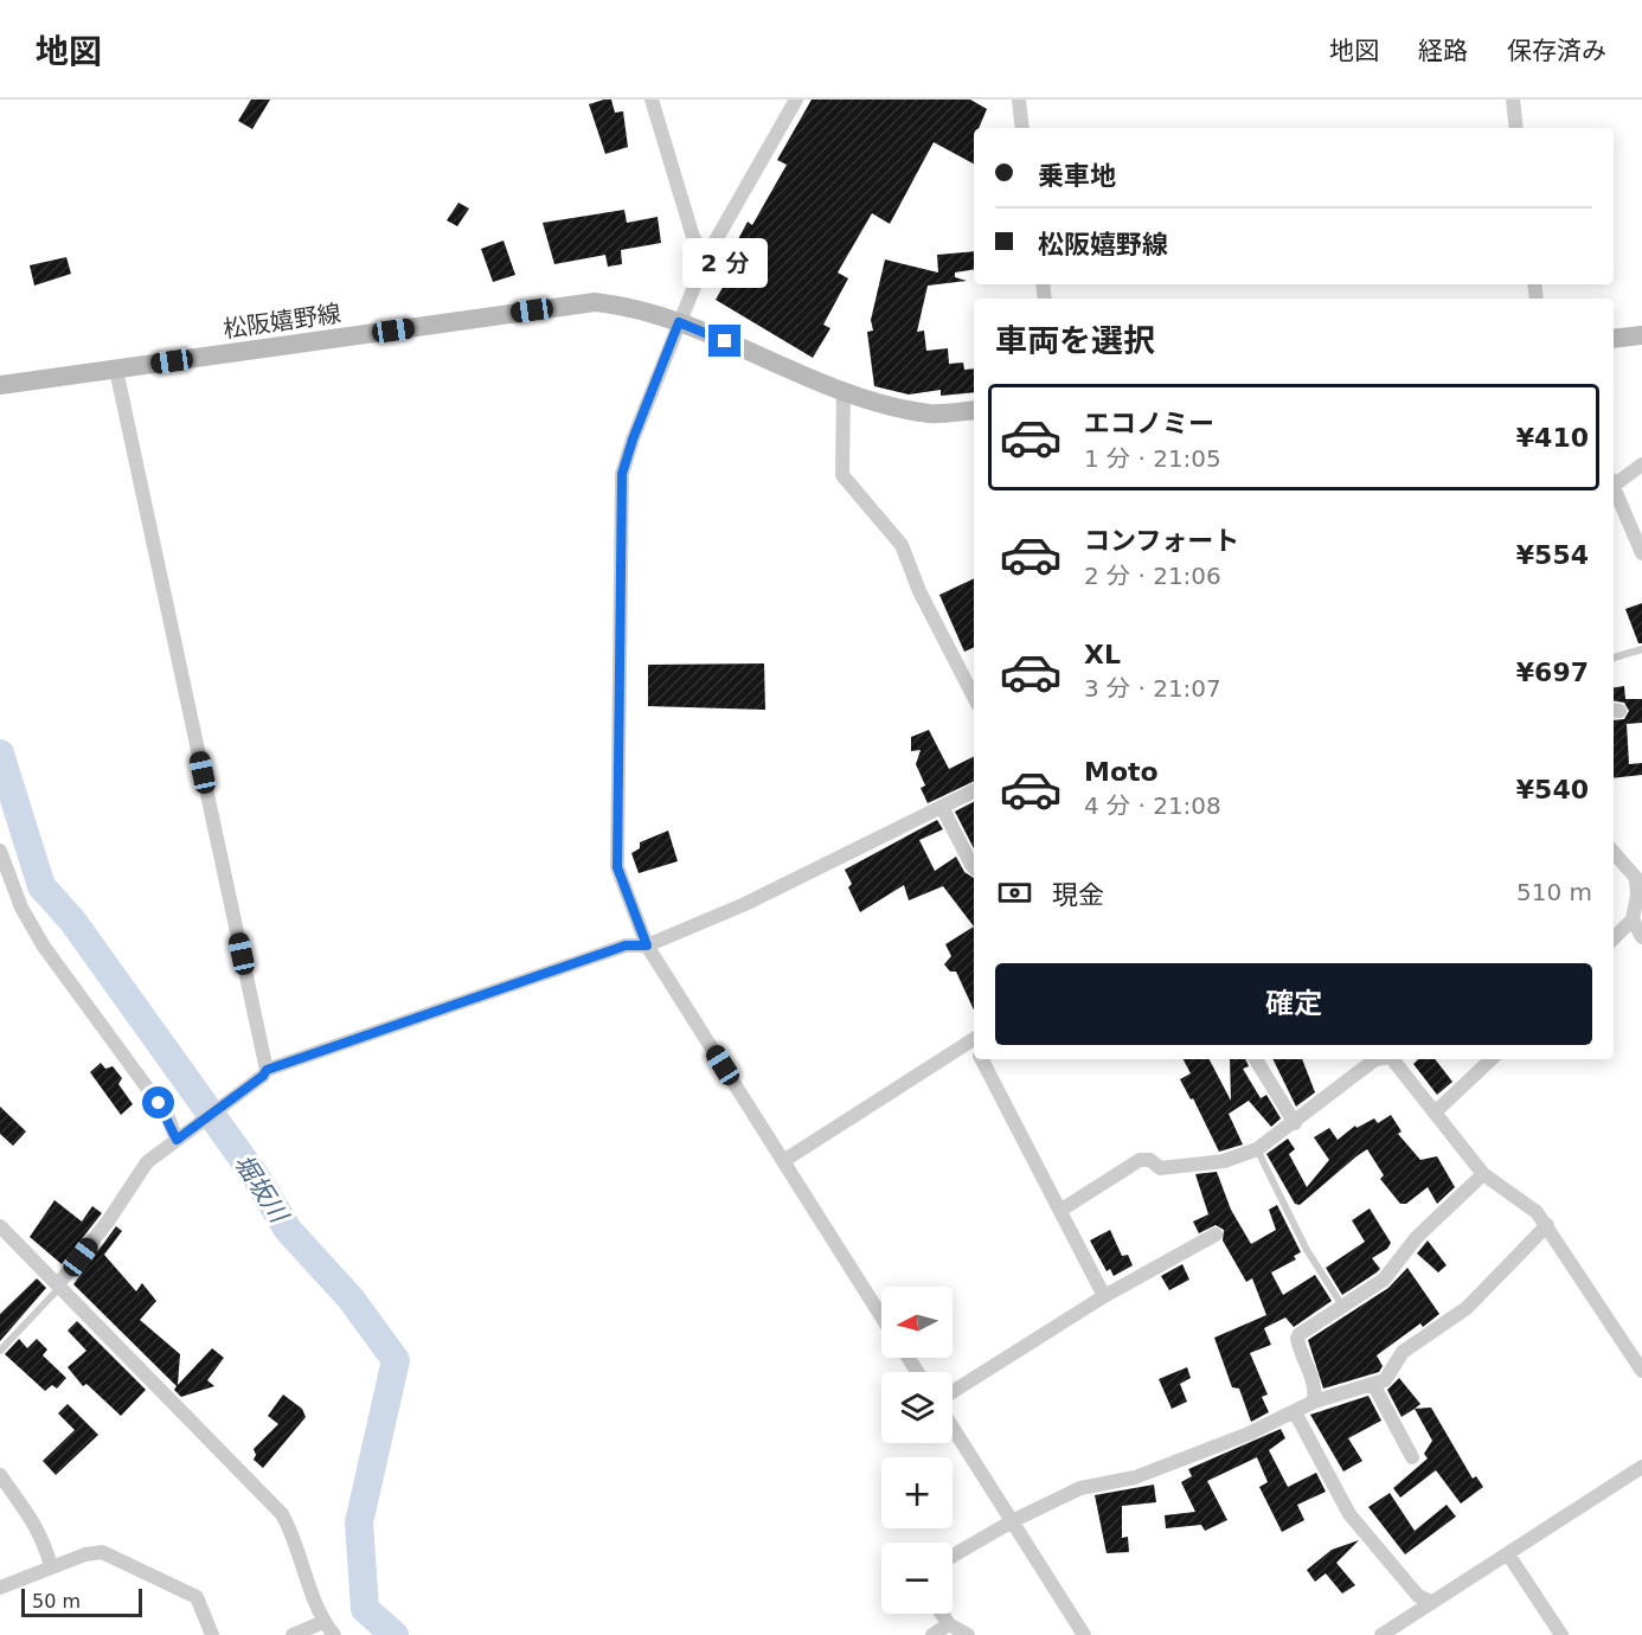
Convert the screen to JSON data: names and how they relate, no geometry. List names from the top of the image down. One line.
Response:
{"streets":{"main road":["松阪嬉野線"]},"water":["堀坂川"],"scale_bar":"50 m","north":"left","page":{"header":"地図","nav":["地図","経路","保存済み"],"banner":["乗車地","松阪嬉野線"],"bubble":"2 分","heading":"車両を選択","list":[{"name":"エコノミー","note":"1 分 · 21:05","value":"¥410"},{"name":"コンフォート","note":"2 分 · 21:06","value":"¥554"},{"name":"XL","note":"3 分 · 21:07","value":"¥697"},{"name":"Moto","note":"4 分 · 21:08","value":"¥540"}],"pay":["現金","510 m"],"buttons":"確定","map_buttons":["+","−"],"scale":"50 m"}}
